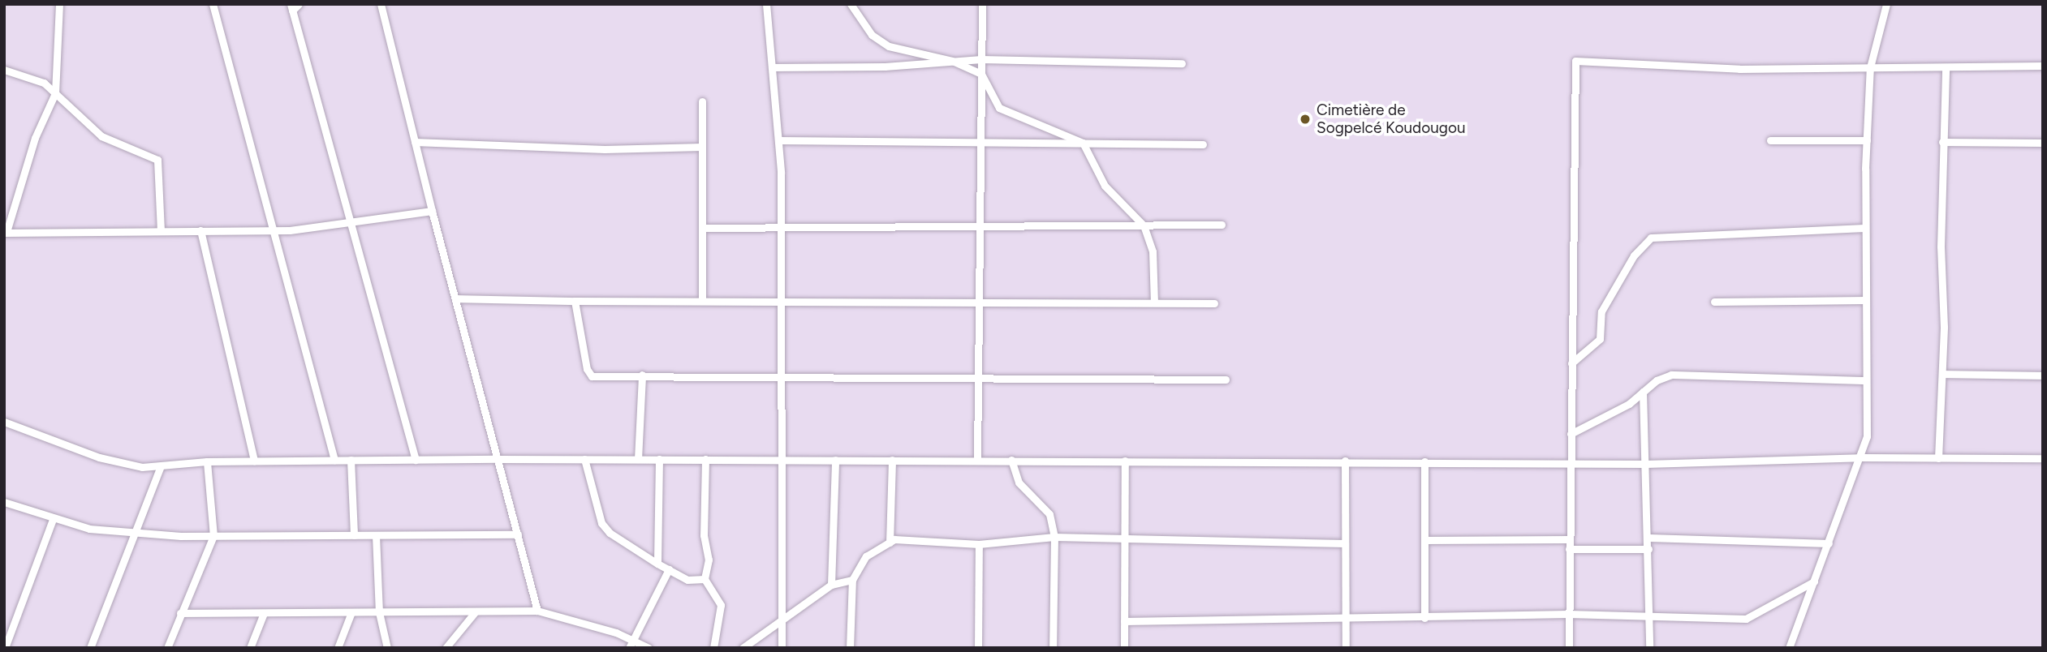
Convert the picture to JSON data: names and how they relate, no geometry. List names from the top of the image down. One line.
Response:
{"places":["Cimetière de Sogpelcé Koudougou"]}
